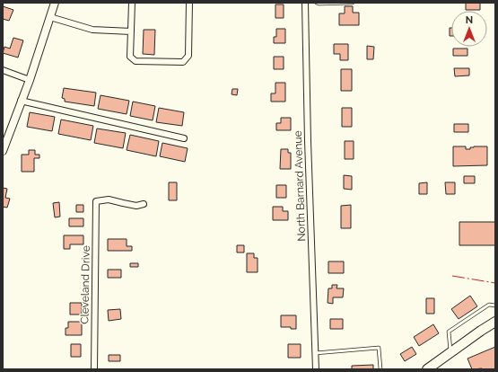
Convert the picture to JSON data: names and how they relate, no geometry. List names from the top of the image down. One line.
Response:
{"streets":{"street":["North Barnard Avenue","Cleveland Drive"]},"north":"top"}
